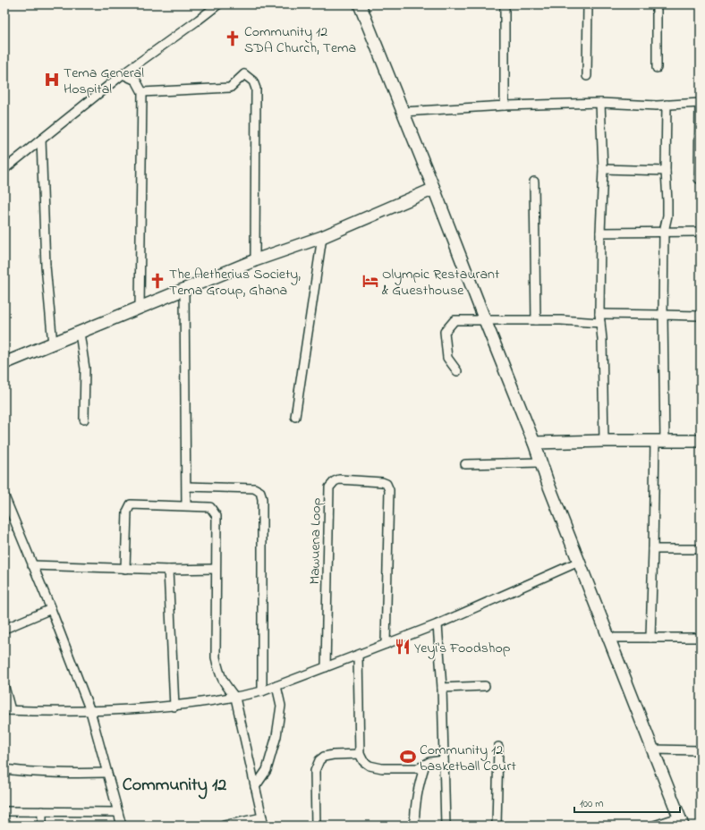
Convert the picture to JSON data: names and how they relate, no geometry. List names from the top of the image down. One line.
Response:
{"streets":{"street":["Mawuena Loop"]},"districts":["Community 12"],"places":{"church":["Community 12 SDA Church, Tema","The Aetherius Society, Tema Group, Ghana"],"hospital":["Tema General Hospital"],"hotel":["Olympic Restaurant & Guesthouse"],"restaurant":["Yeyi's Foodshop"],"sports":["Community 12 basketball Court"]},"scale_bar":"100 m"}
